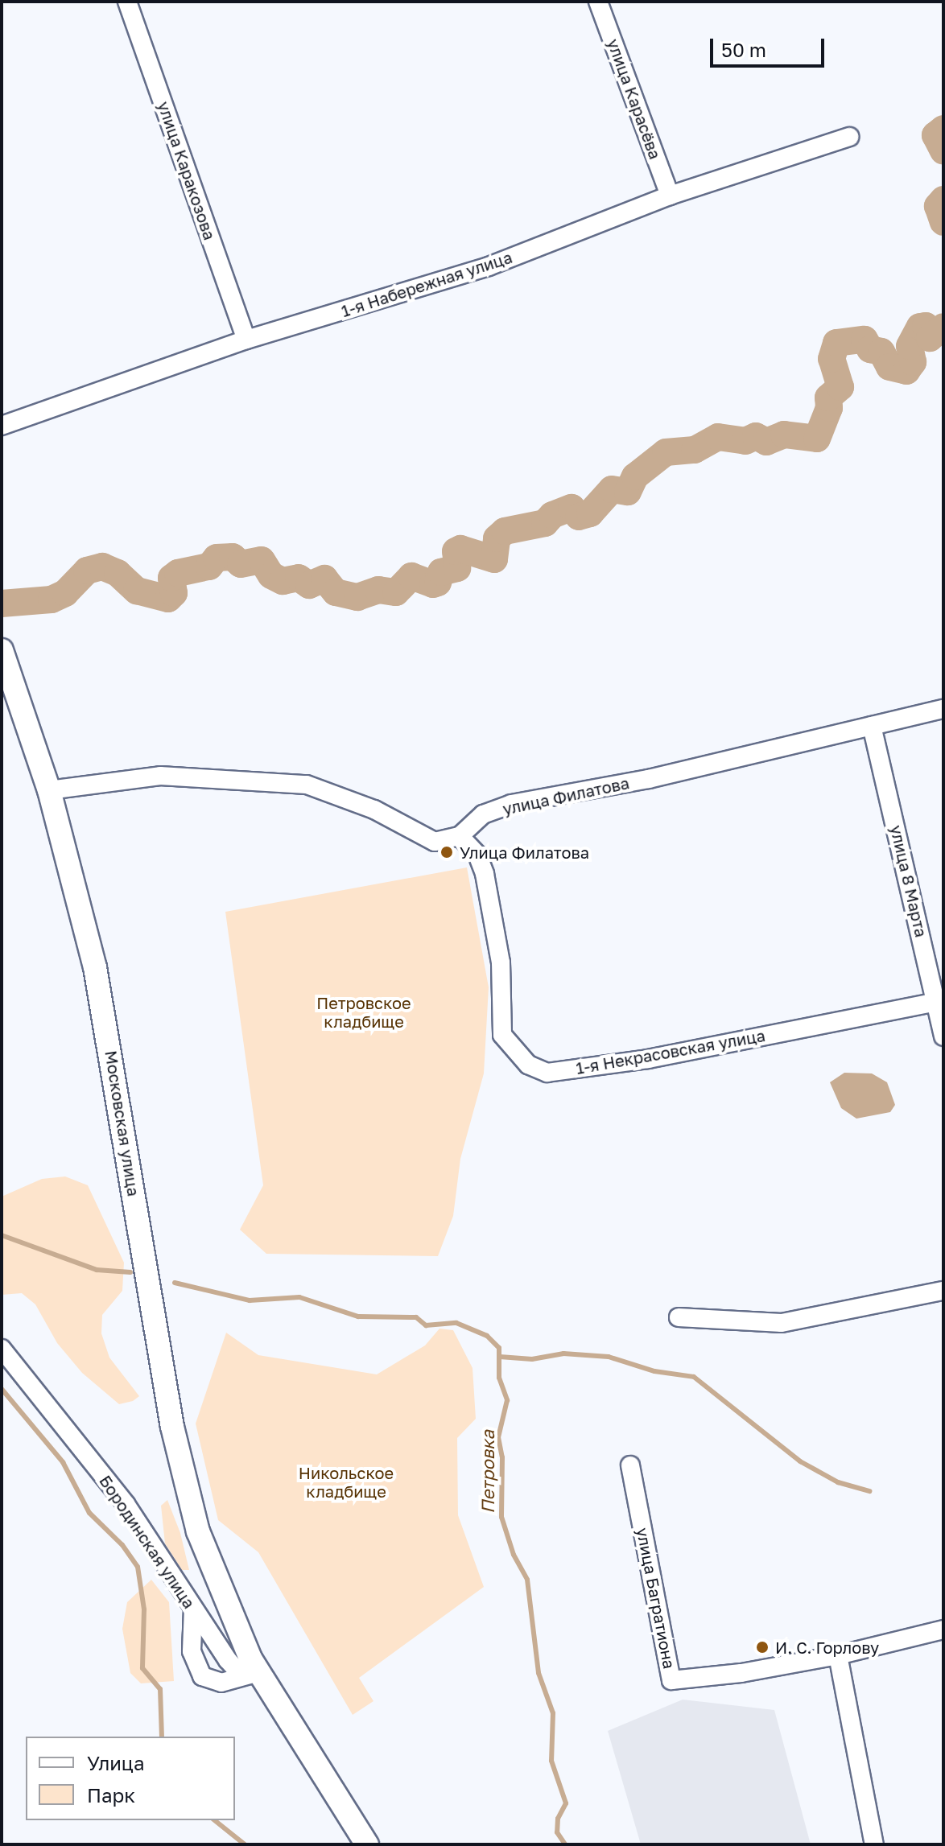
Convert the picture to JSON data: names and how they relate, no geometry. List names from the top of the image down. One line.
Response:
{"streets":{"main road":["Московская улица"],"street":["улица Карасёва","улица Каракозова","1-я Набережная улица","улица Филатова","улица 8 Марта","1-я Некрасовская улица","Бородинская улица","улица Багратиона"]},"crossings":[["улица Карасёва","1-я Набережная улица"],["улица Каракозова","1-я Набережная улица"],["улица Филатова","улица 8 Марта"],["улица Филатова","1-я Некрасовская улица"],["улица 8 Марта","1-я Некрасовская улица"],["Московская улица","Бородинская улица"]],"water":["Петровка"],"parks":["Петровское кладбище","Никольское кладбище"],"places":["Улица Филатова","И. С. Горлову"],"legend":["Улица","Парк"],"scale_bar":"50 m"}
